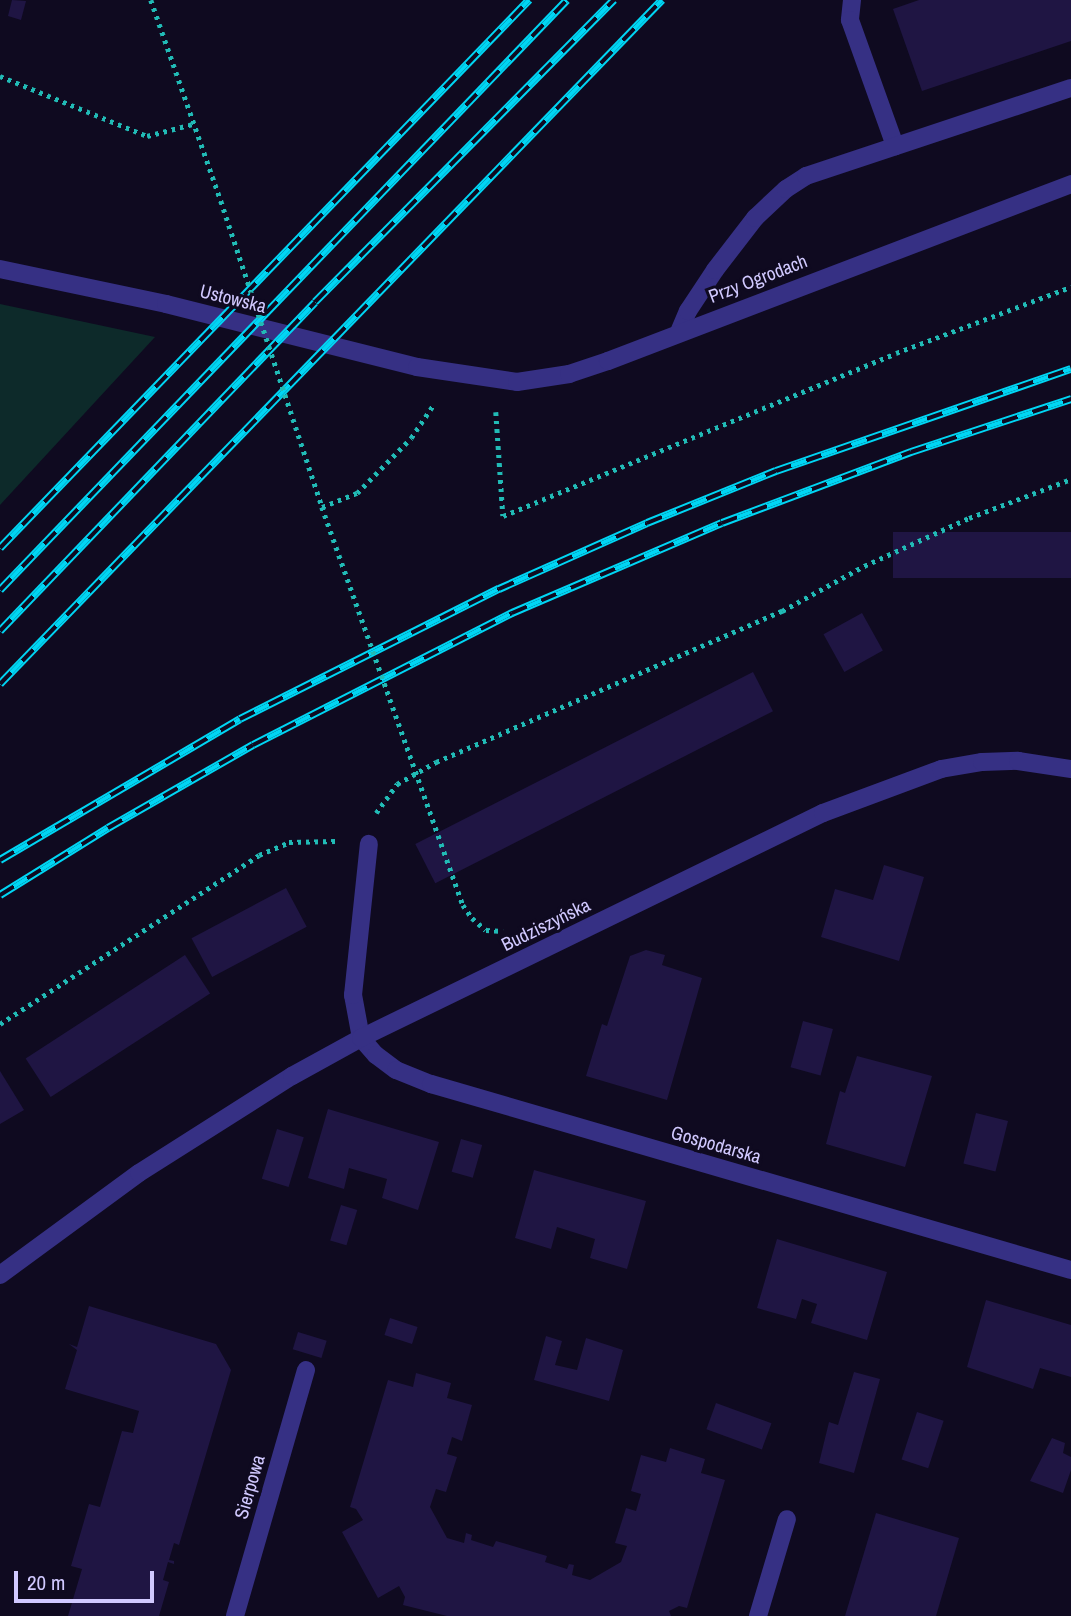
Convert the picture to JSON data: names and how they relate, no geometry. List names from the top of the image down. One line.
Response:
{"streets":{"street":["Przy Ogrodach","Ustowska","Budziszyńska","Gospodarska","Sierpowa"]},"crossings":[["Przy Ogrodach","Ustowska"],["Budziszyńska","Gospodarska"]],"scale_bar":"20 m"}
